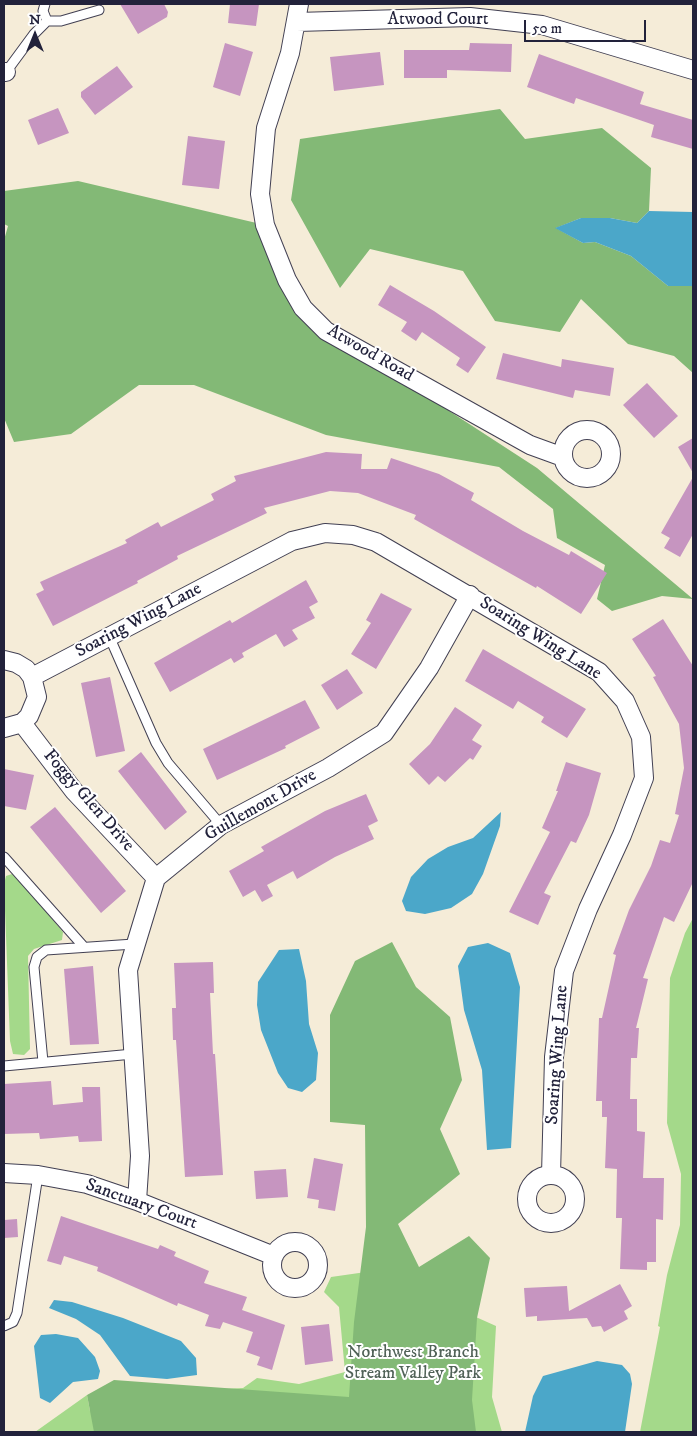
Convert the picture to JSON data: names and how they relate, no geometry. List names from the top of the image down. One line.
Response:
{"streets":{"street":["Atwood Court","Atwood Road","Soaring Wing Lane","Foggy Glen Drive","Guillemont Drive","Sanctuary Court"]},"crossings":[["Atwood Court","Atwood Road"],["Soaring Wing Lane","Guillemont Drive"],["Foggy Glen Drive","Guillemont Drive"]],"parks":["Northwest Branch Stream Valley Park"],"scale_bar":"50 m","north":"top"}
